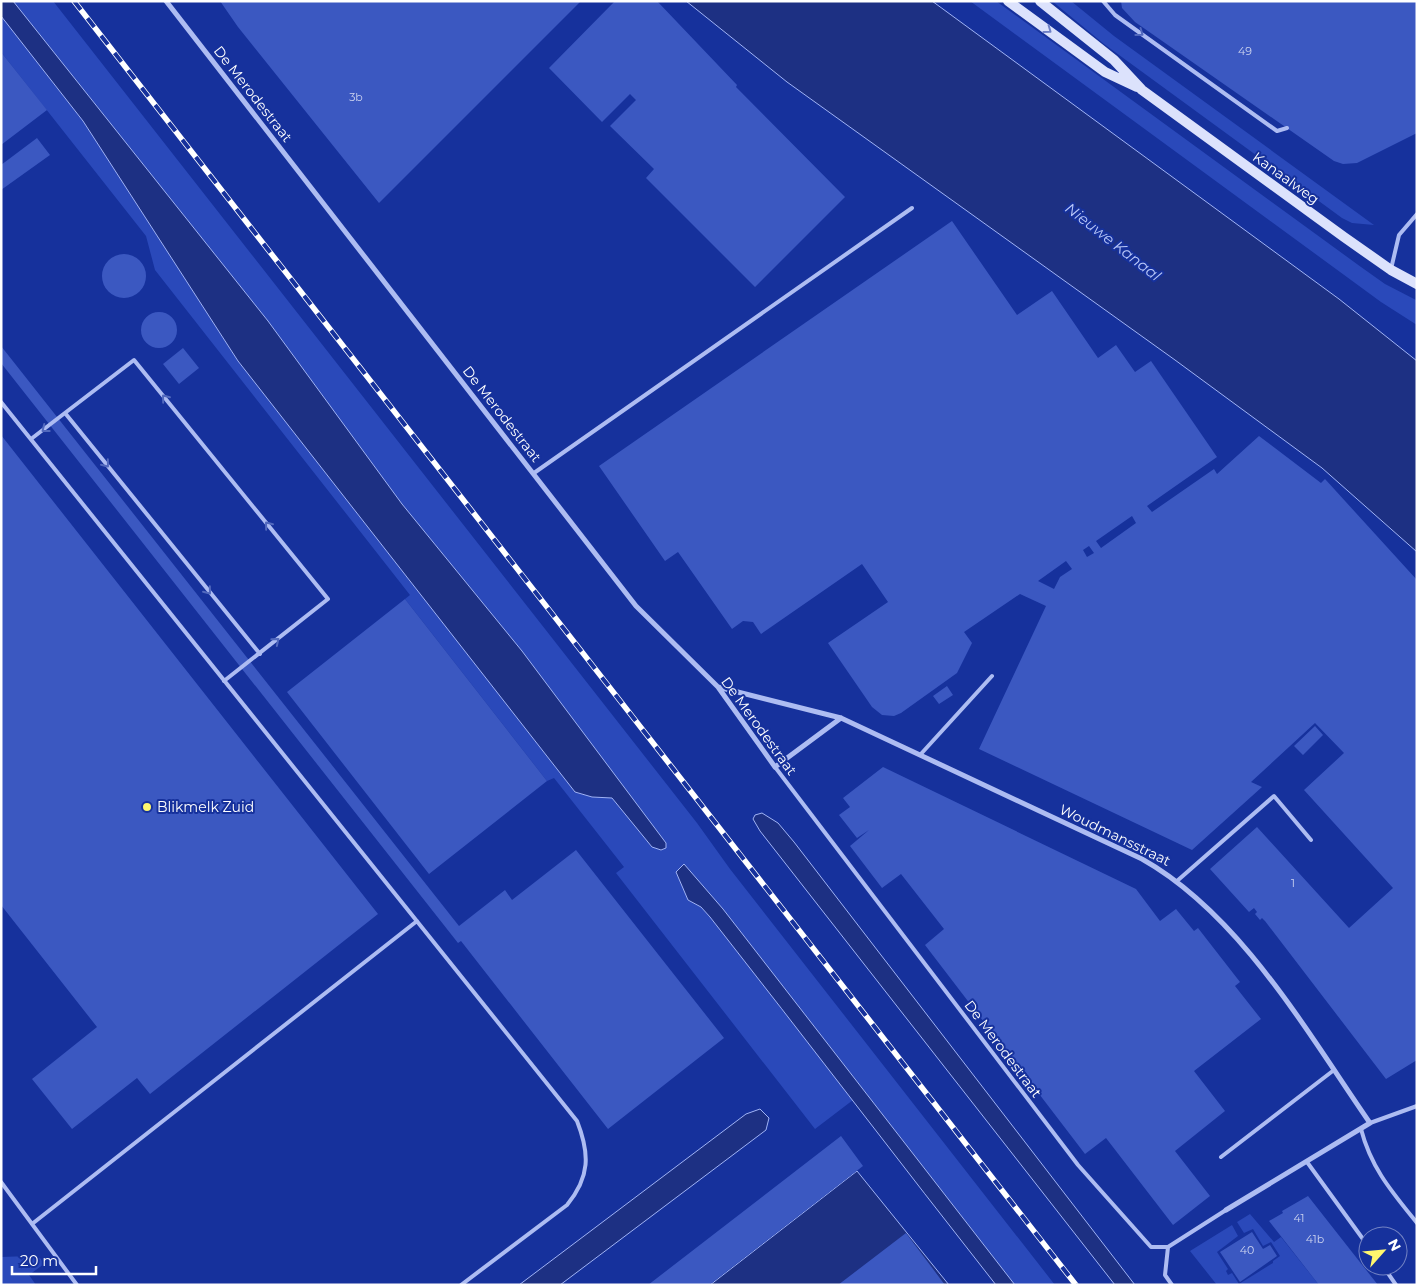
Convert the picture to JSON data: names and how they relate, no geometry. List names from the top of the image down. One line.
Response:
{"streets":{"main road":["Kanaalweg"],"street":["De Merodestraat","Woudmansstraat"]},"crossings":[["De Merodestraat","Woudmansstraat"]],"water":["Nieuwe Kanaal"],"places":["Blikmelk Zuid"],"house_numbers":["49","3b","1","41","41b","40"],"scale_bar":"20 m","north":"top right"}
